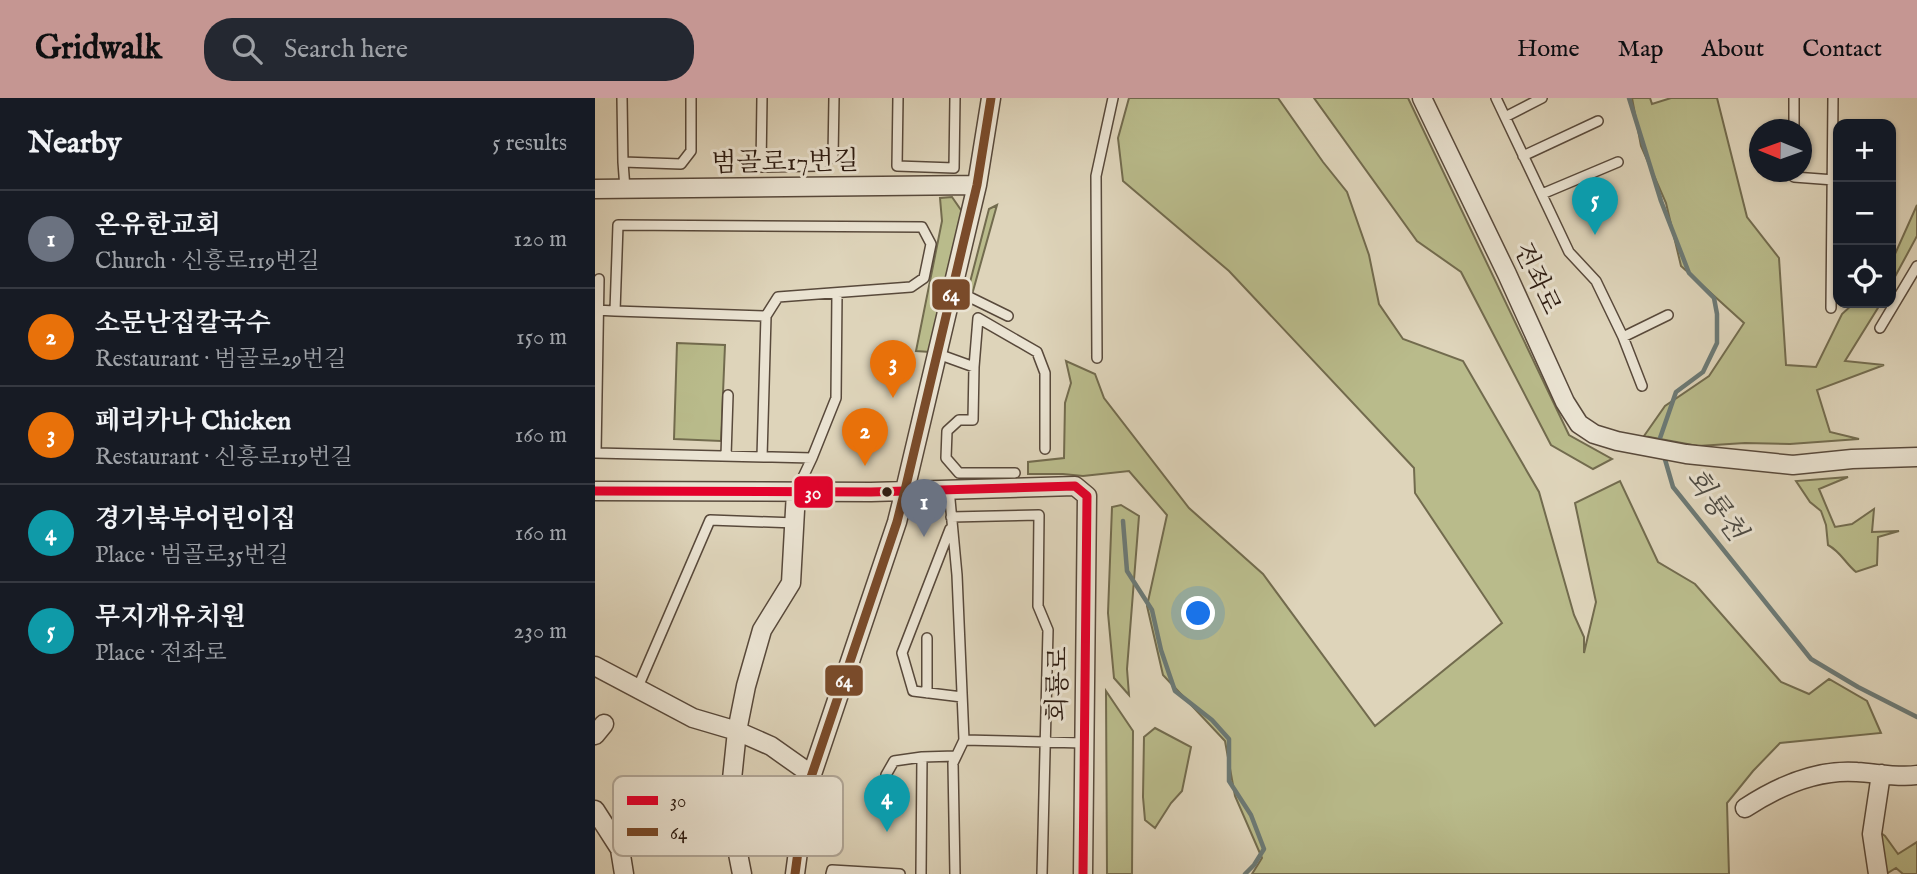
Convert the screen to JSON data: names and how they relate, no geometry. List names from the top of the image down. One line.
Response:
{"streets":{"street":["범골로17번길","전좌로","회룡로"]},"water":["회룡천"],"lines":["transit line 64","transit line 30"],"legend":["30","64"],"north":"left","page":{"header":"Gridwalk","search":"Search here","nav":["Home","Map","About","Contact"],"heading":["Nearby","5 results"],"map_buttons":["+","−"],"pins":["5","3","2","1","4"],"list":[{"mark":"1","name":"온유한교회","note":"Church · 신흥로119번길","value":"120 m"},{"mark":"2","name":"소문난집칼국수","note":"Restaurant · 범골로29번길","value":"150 m"},{"mark":"3","name":"페리카나 Chicken","note":"Restaurant · 신흥로119번길","value":"160 m"},{"mark":"4","name":"경기북부어린이집","note":"Place · 범골로35번길","value":"160 m"},{"mark":"5","name":"무지개유치원","note":"Place · 전좌로","value":"230 m"}]}}
